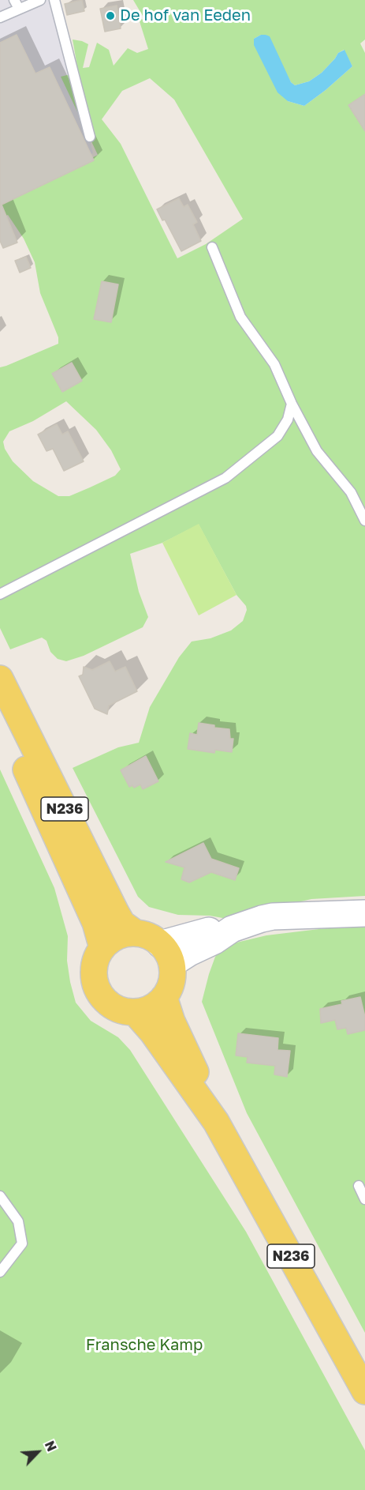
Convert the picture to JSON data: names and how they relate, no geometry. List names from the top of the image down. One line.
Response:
{"streets":{"main road":["N236"]},"parks":["Fransche Kamp"],"places":["De hof van Eeden"],"north":"top right"}
